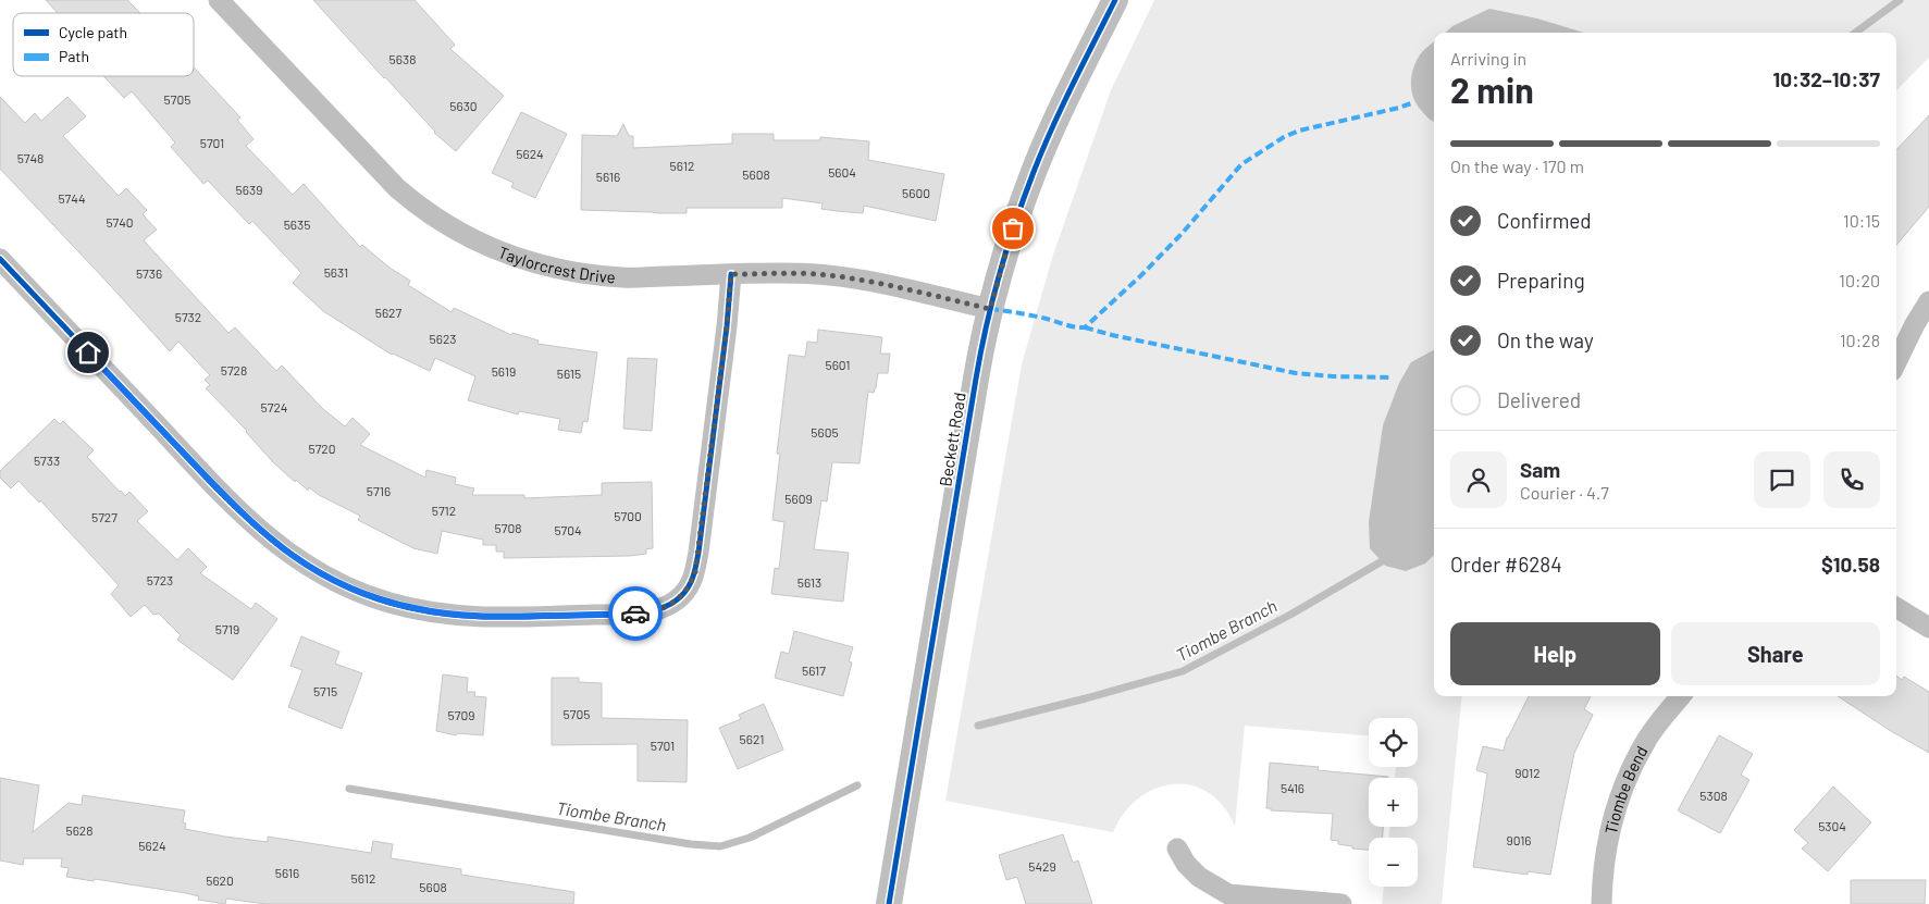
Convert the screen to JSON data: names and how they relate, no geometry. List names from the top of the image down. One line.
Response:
{"streets":{"street":["Taylorcrest Drive","Beckett Road","Tiombe Bend"]},"crossings":[["Taylorcrest Drive","Beckett Road"]],"water":["Tiombe Branch"],"house_numbers":["5638","5705","5630","5701","5624","5748","5612","5604","5608","5616","5639","5600","5744","5740","5635","5631","5736","5627","5732","5623","5601","5728","5619","5615","5724","5605","5720","5733","5716","5609","5712","5700","5727","5708","5704","5723","5613","5719","5617","5715","5705","5709","5621","5701","9012","5416","5308","5304","5628","9016","5624","5429","5616","5612","5620","5608"],"legend":["Cycle path","Path"],"page":{"heading":["2 min","Arriving in","10:32–10:37"],"panel":["Sam","Courier · 4.7","Order #6284","$10.58"],"bar":"On the way · 170 m","list":[["Confirmed","10:15"],["Preparing","10:20"],["On the way","10:28"],"Delivered"],"buttons":["Help","Share"],"map_buttons":["+","−"]}}
